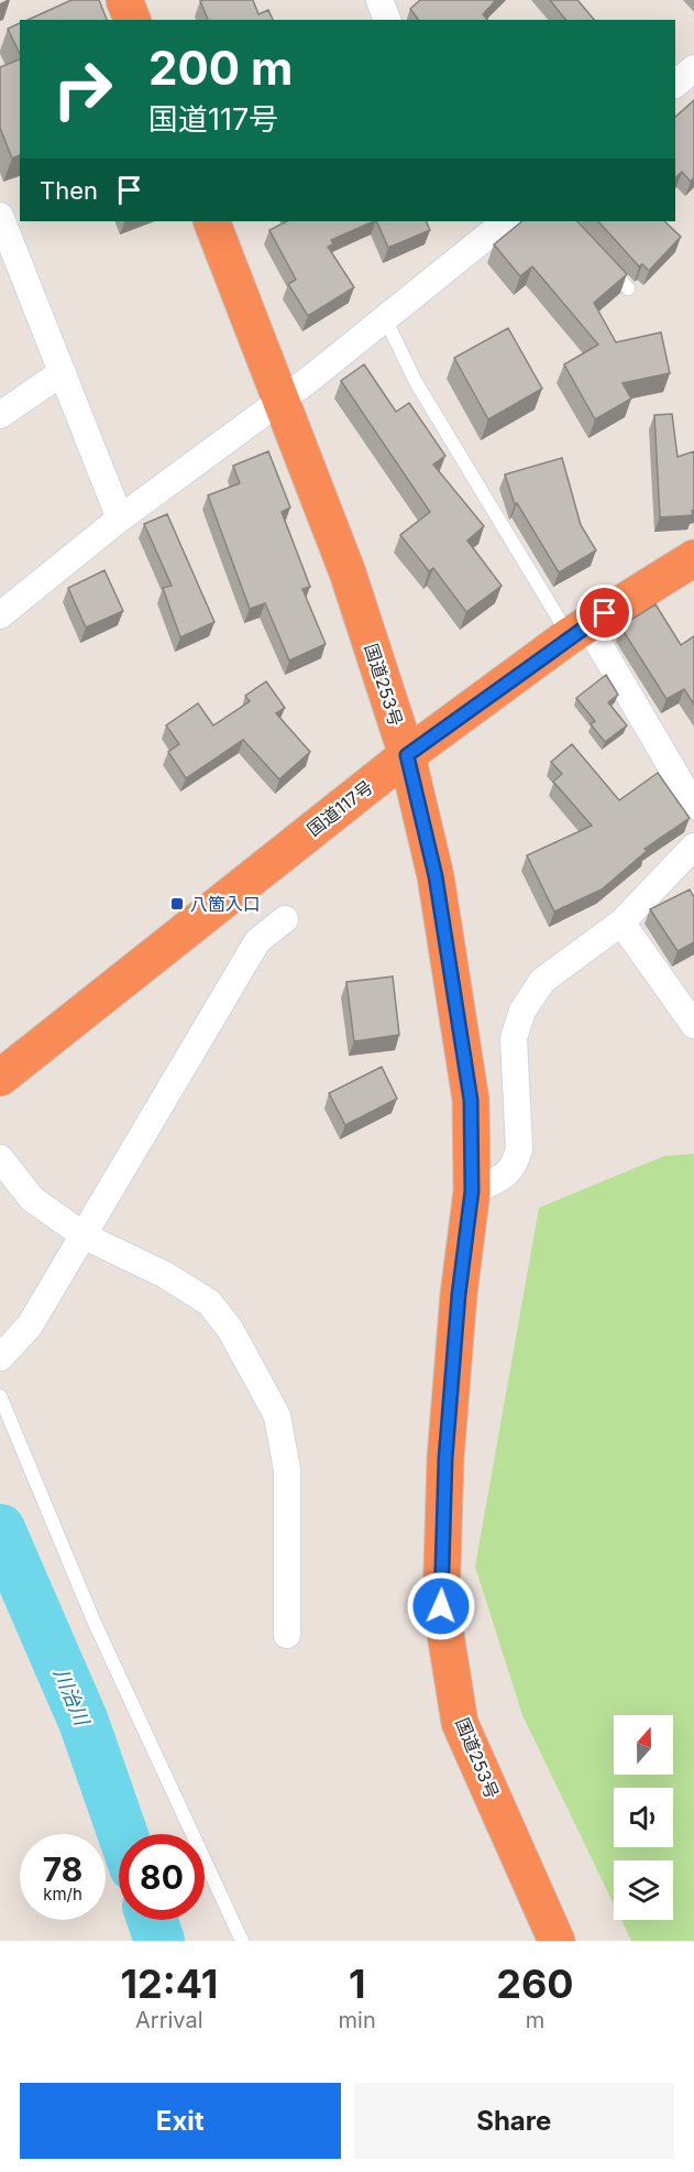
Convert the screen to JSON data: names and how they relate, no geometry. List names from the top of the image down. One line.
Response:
{"streets":{"highway":["国道253号","国道117号"]},"crossings":[["国道253号","国道117号"]],"water":["川治川"],"places":{"transit":["八箇入口"]},"north":"top","page":{"turn":["200 m","国道117号"],"then":"Then","speed":"78 km/h","limit":"80","eta":["12:41","Arrival","1","min","260","m"],"buttons":["Exit","Share"]}}
